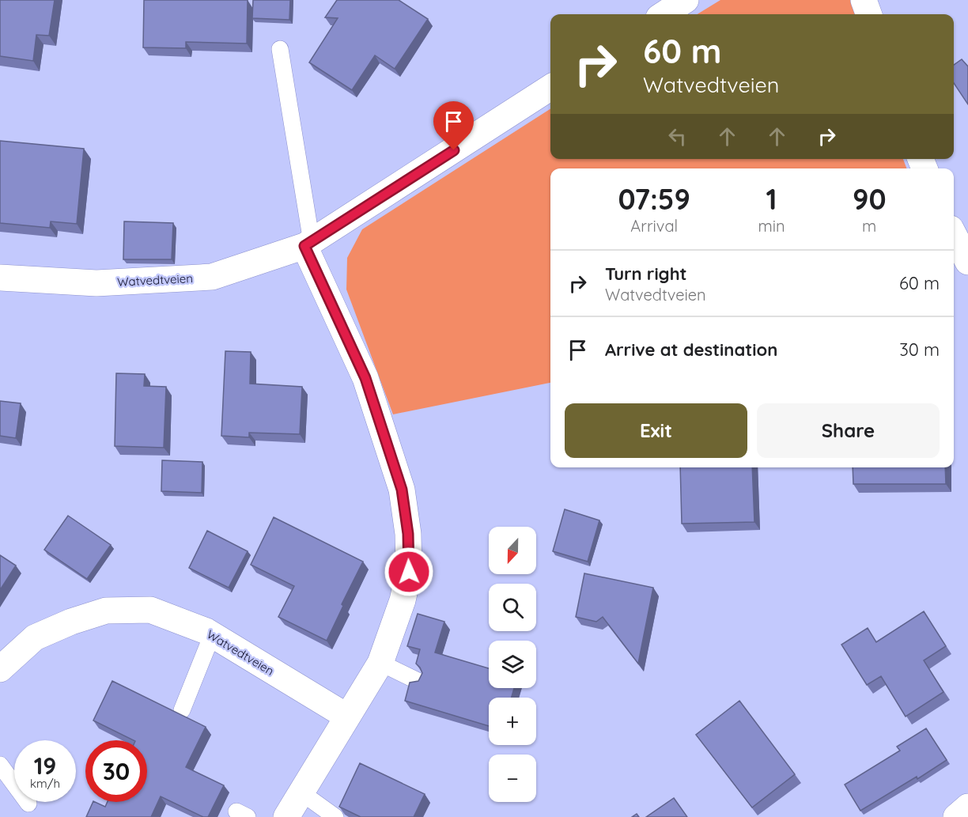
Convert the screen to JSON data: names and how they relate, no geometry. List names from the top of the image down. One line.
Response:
{"streets":{"street":["Watvedtveien"]},"north":"bottom","page":{"turn":["60 m","Watvedtveien"],"eta":["07:59","Arrival","1","min","90","m"],"list":[{"name":"Turn right","note":"Watvedtveien","value":"60 m"},{"name":"Arrive at destination","value":"30 m"}],"buttons":["Exit","Share"],"map_buttons":["+","−"],"speed":"19 km/h","limit":"30"}}
